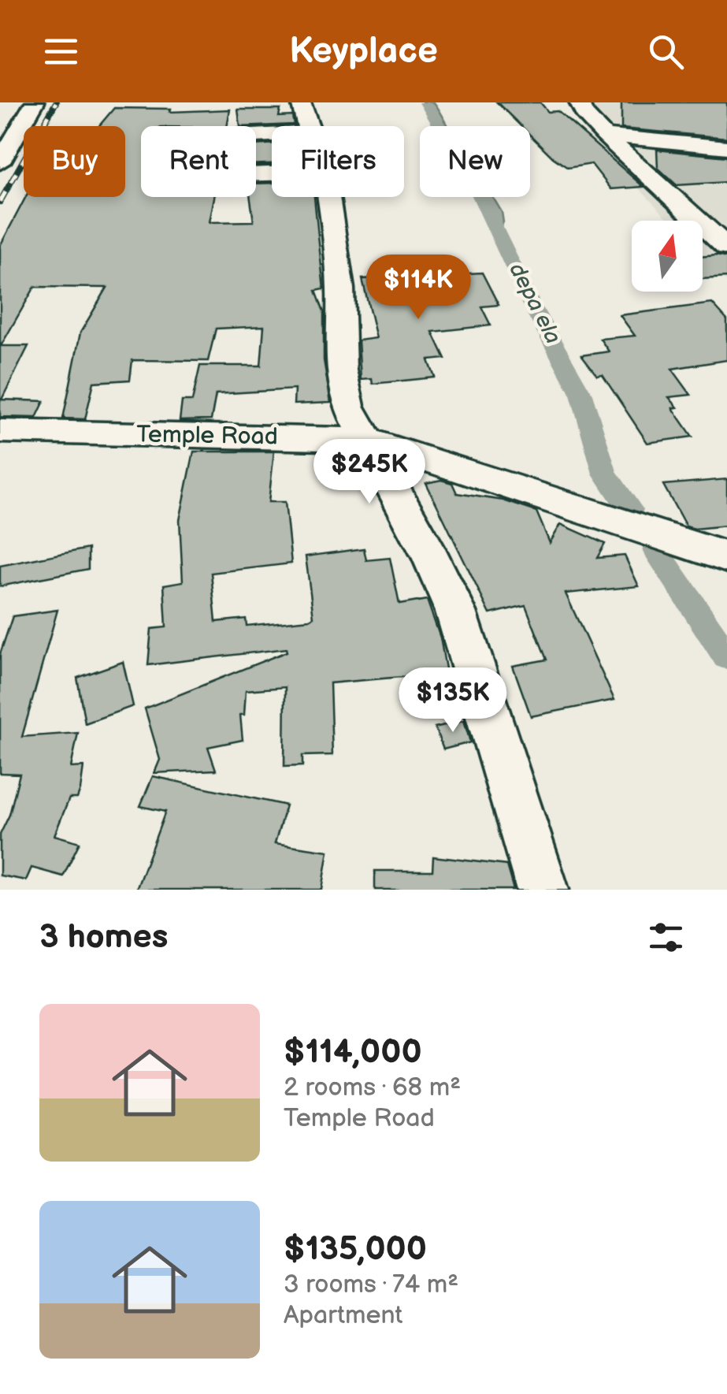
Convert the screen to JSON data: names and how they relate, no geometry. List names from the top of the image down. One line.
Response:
{"streets":{"street":["Temple Road"]},"water":["depa ela"],"north":"top","page":{"header":"Keyplace","chip":["Buy","Rent","Filters","New"],"price":["$114K","$245K","$135K"],"heading":"3 homes","list":[{"name":"$114,000","note":"2 rooms · 68 m² · Temple Road"},{"name":"$135,000","note":"3 rooms · 74 m² · Apartment"}]}}
